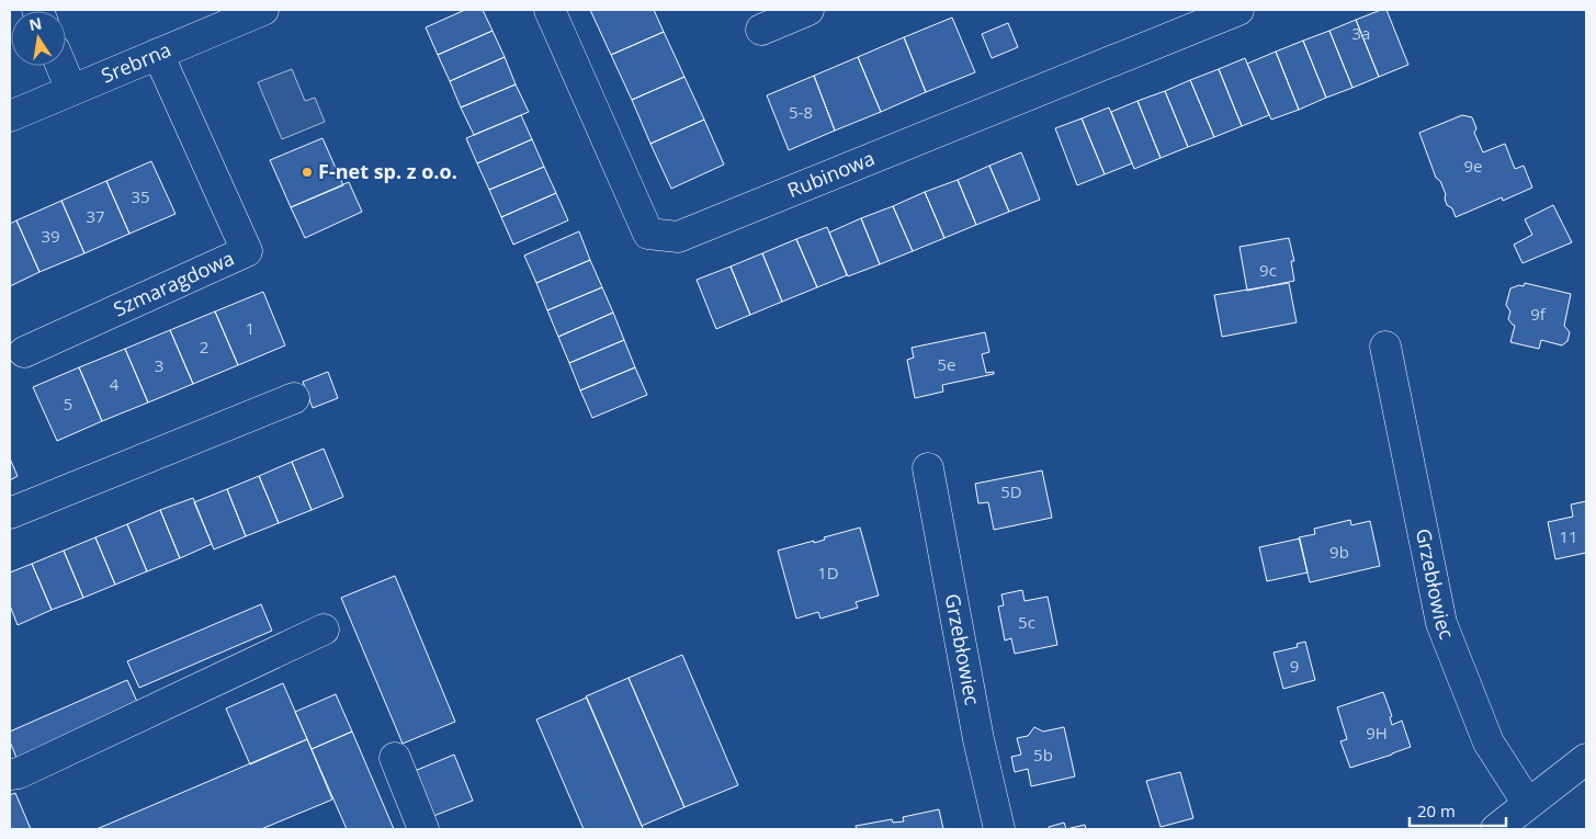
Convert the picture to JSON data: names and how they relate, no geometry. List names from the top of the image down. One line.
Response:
{"streets":{"street":["Srebrna","Rubinowa","Szmaragdowa","Grzebłowiec"]},"crossings":[["Srebrna","Szmaragdowa"]],"places":["F-net sp. z o.o."],"house_numbers":["3a","5-8","9e","35","37","39","9c","9f","1","2","5e","3","4","5","5D","11","9b","1D","5c","9","9H","5b"],"scale_bar":"20 m","north":"top"}
